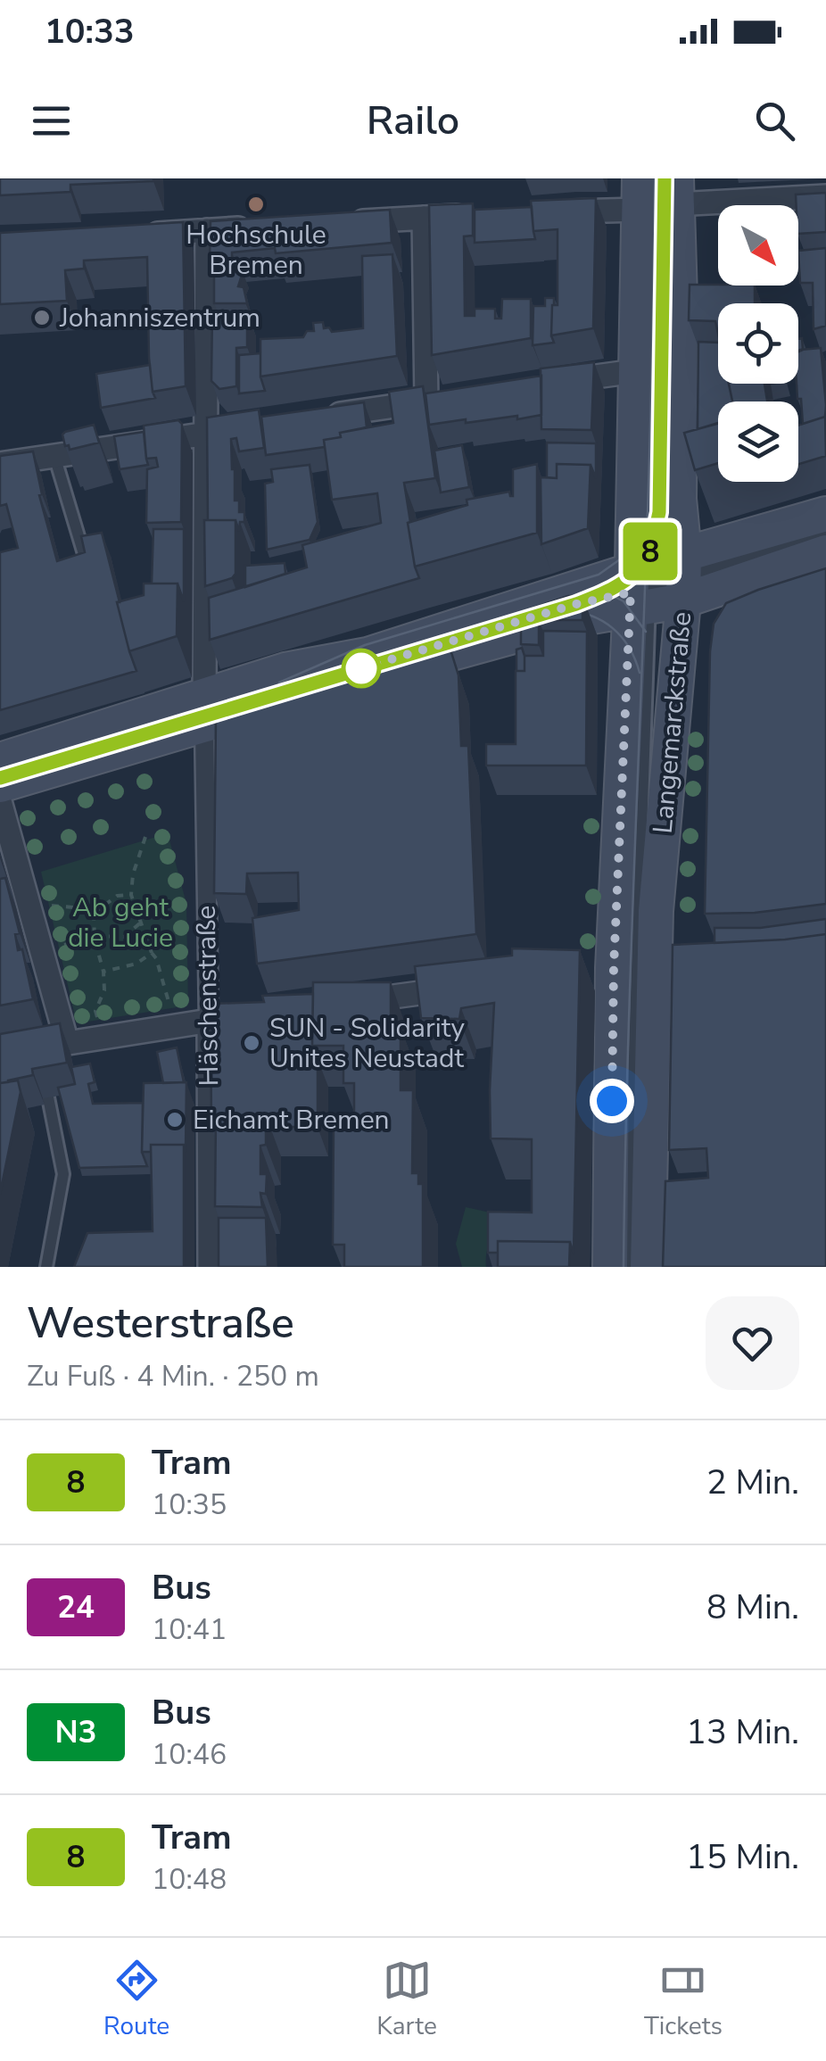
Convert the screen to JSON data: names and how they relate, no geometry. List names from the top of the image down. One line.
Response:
{"streets":{"main road":["Langemarckstraße"],"street":["Häschenstraße"]},"parks":["Ab geht die Lucie"],"places":["Hochschule Bremen","Johanniszentrum","SUN - Solidarity Unites Neustadt","Eichamt Bremen"],"lines":["tram line 8"],"north":"bottom right","page":{"status":"10:33","header":"Railo","on_map":"8","heading":["Westerstraße","Zu Fuß · 4 Min. · 250 m"],"list":[{"mark":"8","name":"Tram","note":"10:35","value":"2 Min."},{"mark":"24","name":"Bus","note":"10:41","value":"8 Min."},{"mark":"N3","name":"Bus","note":"10:46","value":"13 Min."},{"mark":"8","name":"Tram","note":"10:48","value":"15 Min."}],"tabs":["Route","Karte","Tickets"]}}
